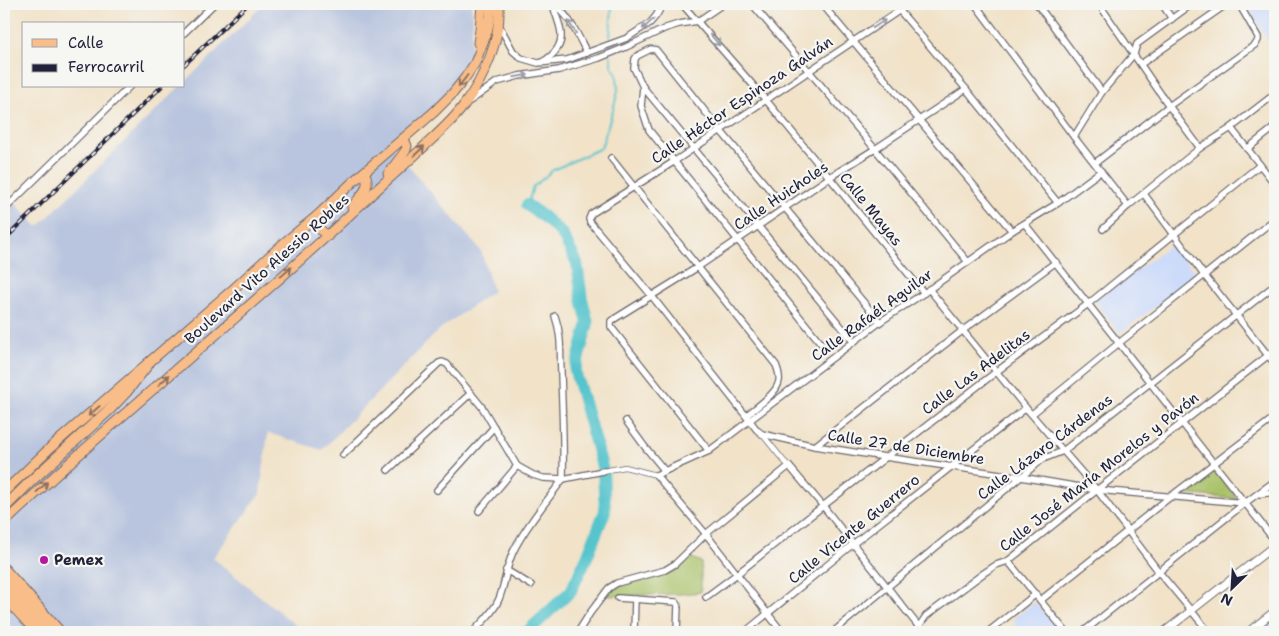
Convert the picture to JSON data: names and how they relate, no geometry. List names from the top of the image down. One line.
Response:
{"streets":{"main road":["Boulevard Vito Alessio Robles"],"street":["Calle Héctor Espinoza Galván","Calle Huicholes","Calle Mayas","Calle Rafaél Aguilar","Calle Las Adelitas","Calle 27 de Diciembre","Calle Lázaro Cárdenas","Calle José María Morelos y Pavón","Calle Vicente Guerrero"]},"crossings":[["Calle Héctor Espinoza Galván","Calle Huicholes"],["Calle Héctor Espinoza Galván","Calle Mayas"],["Calle Huicholes","Calle Mayas"],["Calle Huicholes","Calle Rafaél Aguilar"],["Calle Mayas","Calle Rafaél Aguilar"],["Calle Mayas","Calle Las Adelitas"],["Calle Mayas","Calle 27 de Diciembre"],["Calle Mayas","Calle Lázaro Cárdenas"],["Calle Mayas","Calle José María Morelos y Pavón"],["Calle Mayas","Calle Vicente Guerrero"],["Calle Las Adelitas","Calle 27 de Diciembre"],["Calle 27 de Diciembre","Calle Lázaro Cárdenas"],["Calle 27 de Diciembre","Calle José María Morelos y Pavón"],["Calle 27 de Diciembre","Calle Vicente Guerrero"]],"places":["Pemex"],"legend":["Calle","Ferrocarril"],"north":"bottom left"}
